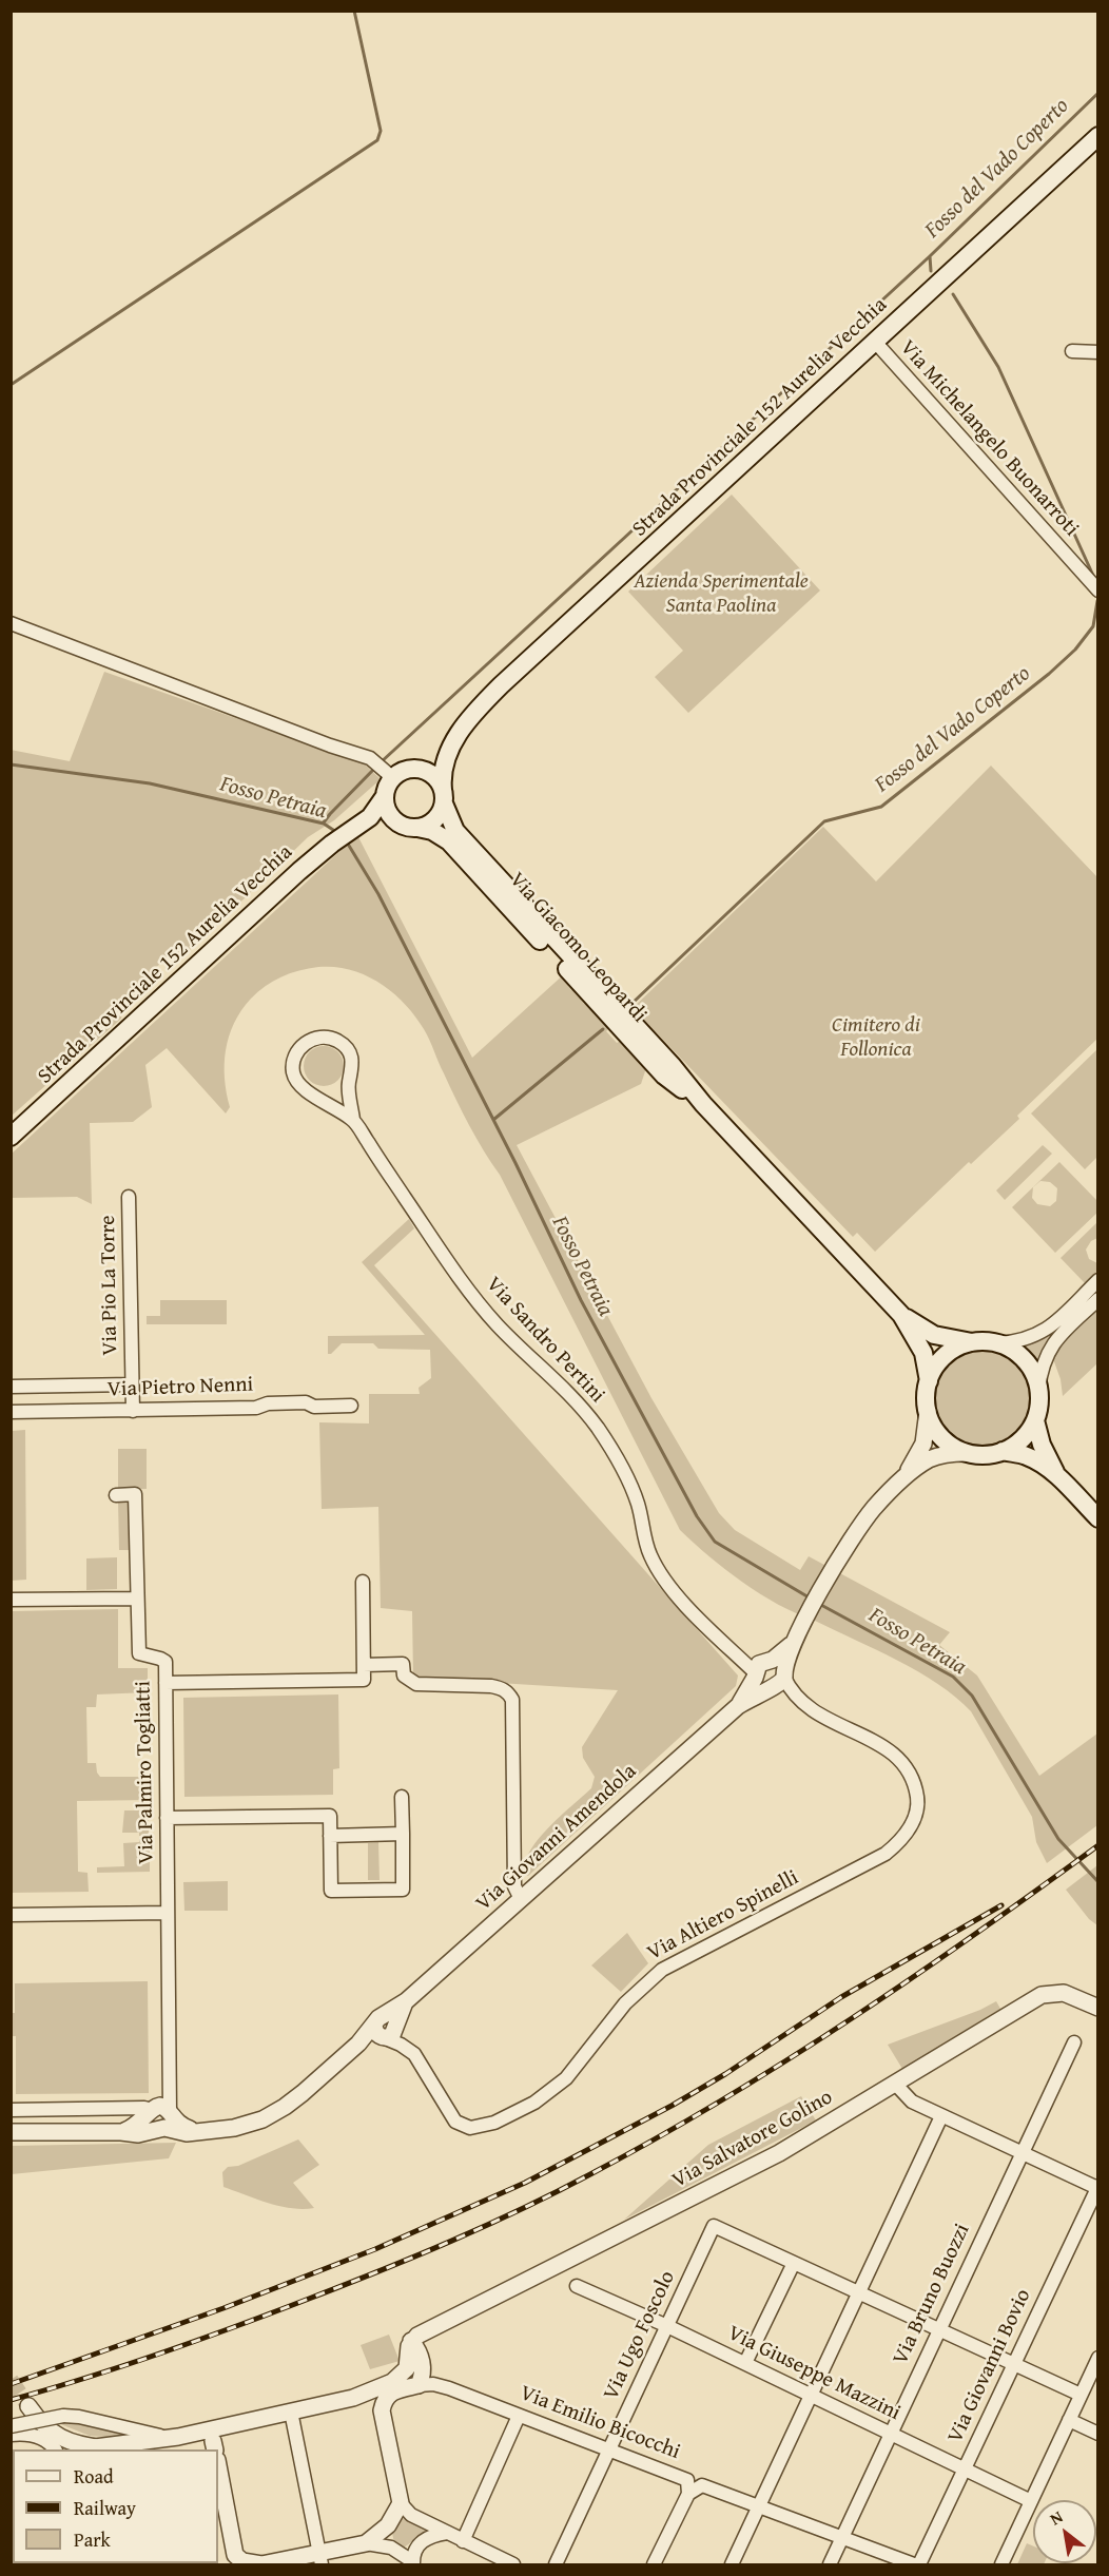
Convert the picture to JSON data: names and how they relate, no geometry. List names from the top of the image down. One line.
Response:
{"streets":{"main road":["Strada Provinciale 152 Aurelia Vecchia","Via Giacomo Leopardi"],"street":["Via Michelangelo Buonarroti","Via Pio La Torre","Via Sandro Pertini","Via Pietro Nenni","Via Palmiro Togliatti","Via Giovanni Amendola","Via Altiero Spinelli","Via Salvatore Golino","Via Bruno Buozzi","Via Ugo Foscolo","Via Giovanni Bovio","Via Giuseppe Mazzini","Via Emilio Bicocchi"]},"crossings":[["Strada Provinciale 152 Aurelia Vecchia","Via Michelangelo Buonarroti"],["Strada Provinciale 152 Aurelia Vecchia","Via Giacomo Leopardi"],["Via Giacomo Leopardi","Via Giovanni Amendola"],["Via Pio La Torre","Via Pietro Nenni"],["Via Sandro Pertini","Via Giovanni Amendola"],["Via Sandro Pertini","Via Altiero Spinelli"],["Via Palmiro Togliatti","Via Giovanni Amendola"],["Via Giovanni Amendola","Via Altiero Spinelli"],["Via Bruno Buozzi","Via Giuseppe Mazzini"],["Via Bruno Buozzi","Via Emilio Bicocchi"],["Via Ugo Foscolo","Via Giuseppe Mazzini"],["Via Ugo Foscolo","Via Emilio Bicocchi"],["Via Giovanni Bovio","Via Giuseppe Mazzini"]],"water":["Fosso del Vado Coperto","Fosso Petraia"],"parks":["Azienda Sperimentale Santa Paolina","Cimitero di Follonica"],"legend":["Road","Railway","Park"],"north":"top left"}
